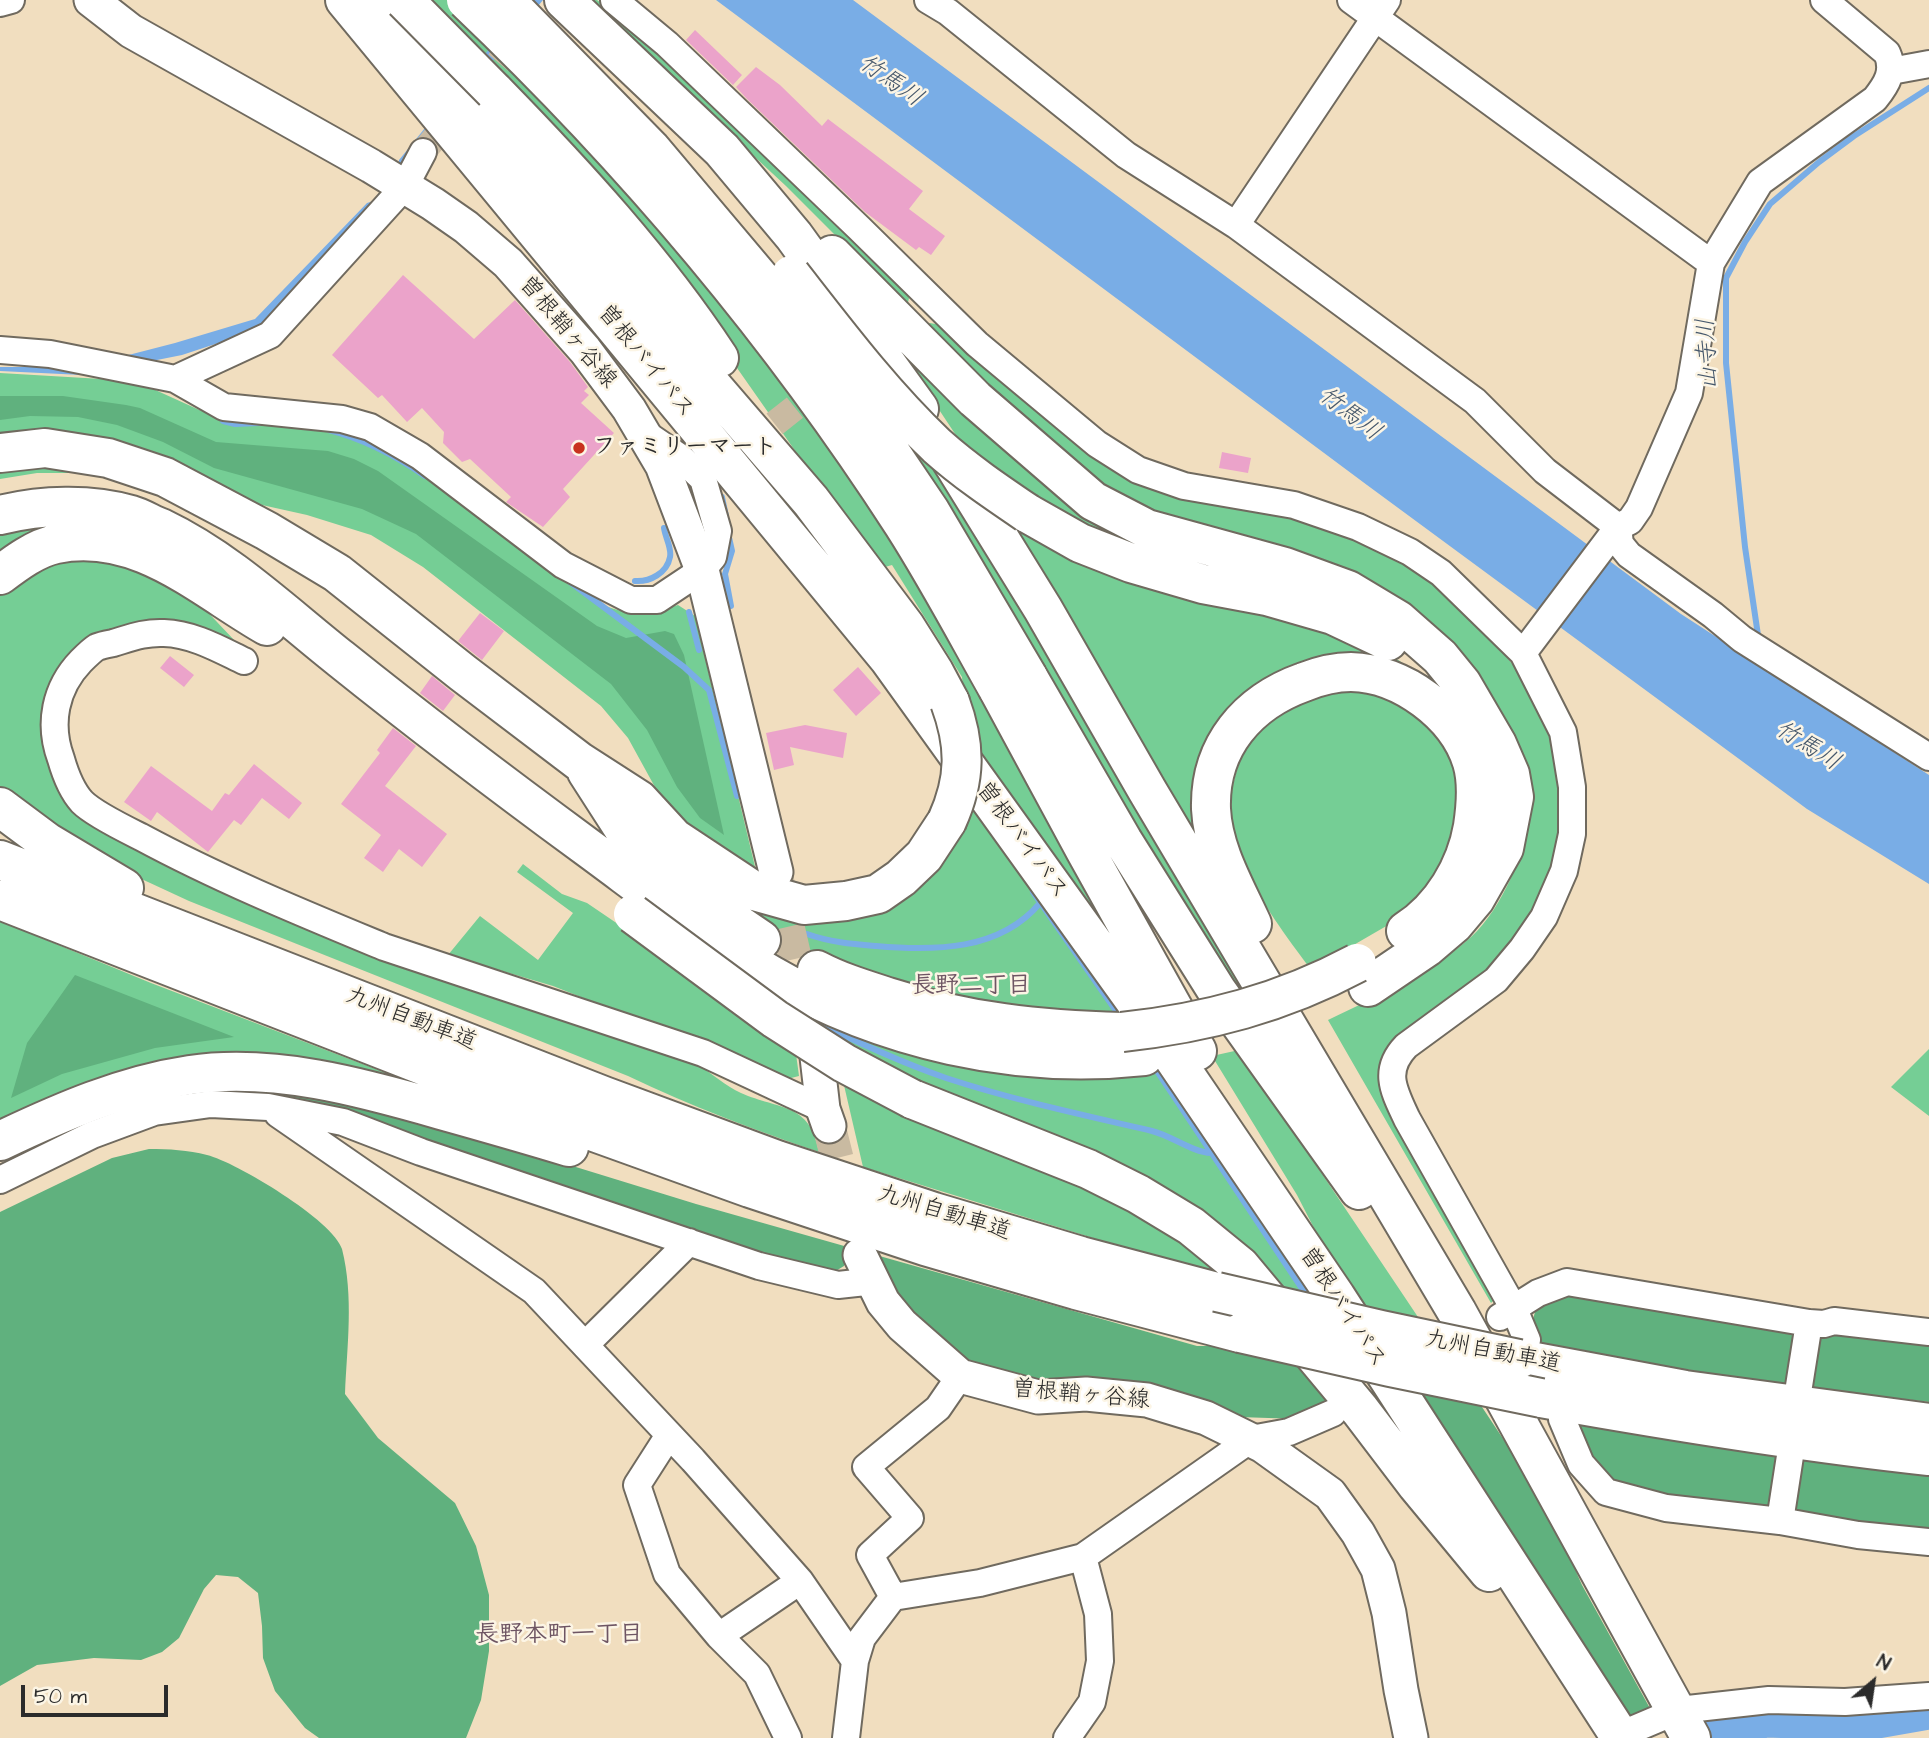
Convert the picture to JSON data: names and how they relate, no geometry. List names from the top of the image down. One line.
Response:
{"streets":{"highway":["曽根バイパス","九州自動車道"],"main road":["曽根鞘ヶ谷線"]},"districts":["長野二丁目","長野本町一丁目"],"water":["竹馬川","山寺川"],"places":["ファミリーマート"],"scale_bar":"50 m","north":"top right"}
